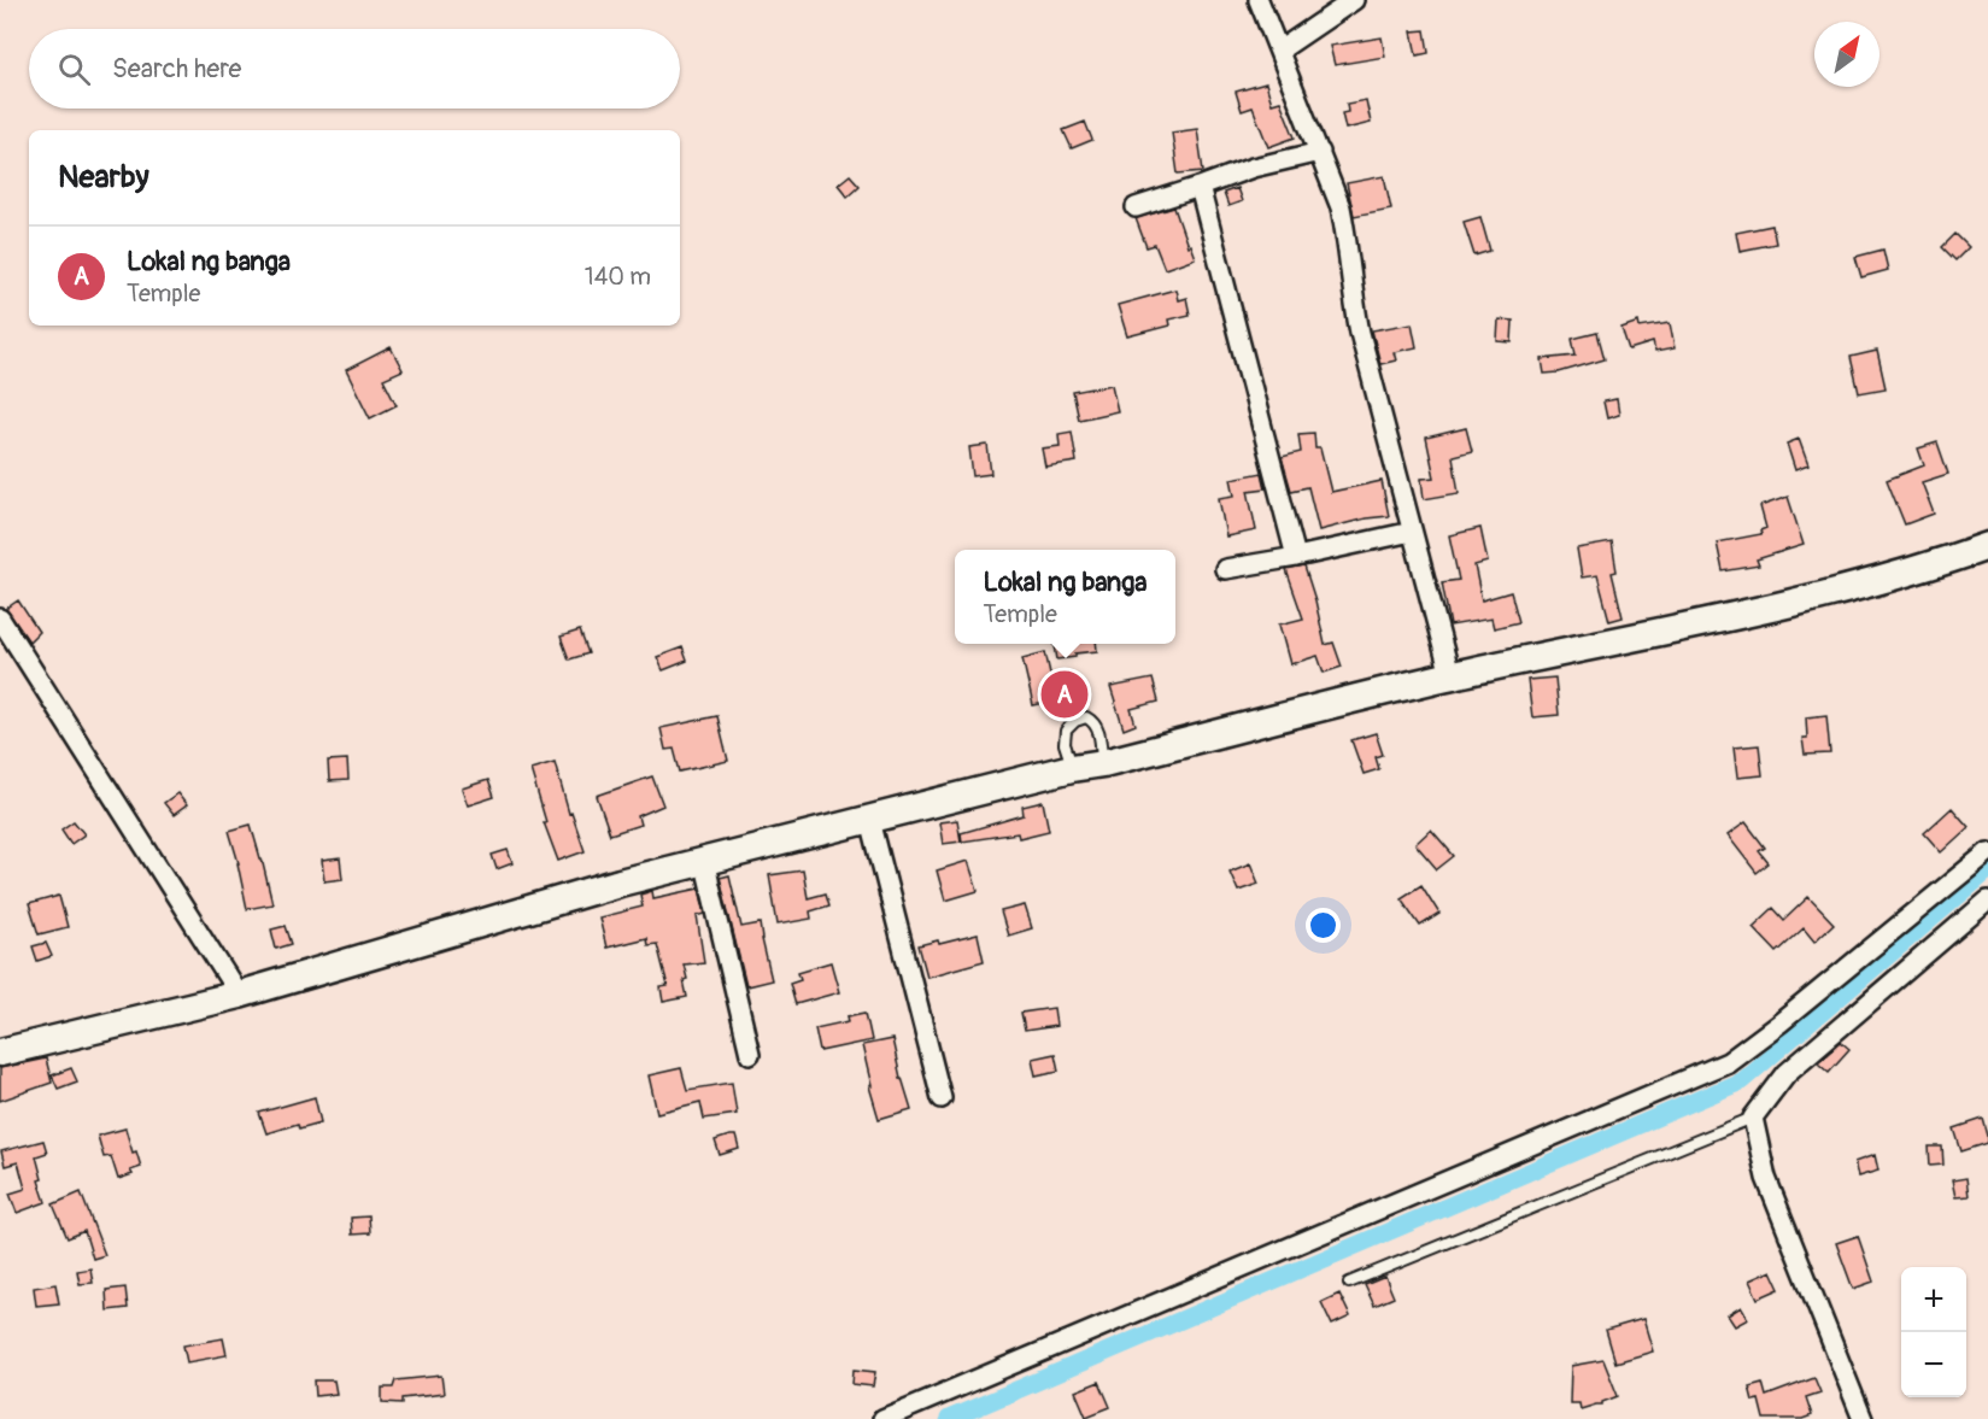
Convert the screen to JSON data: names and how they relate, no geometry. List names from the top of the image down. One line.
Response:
{"north":"top right","page":{"search":"Search here","heading":"Nearby","list":[{"mark":"A","name":"Lokal ng banga","note":"Temple","value":"140 m"}],"popup":["Lokal ng banga","Temple"],"pins":"A","map_buttons":["+","−"]}}
